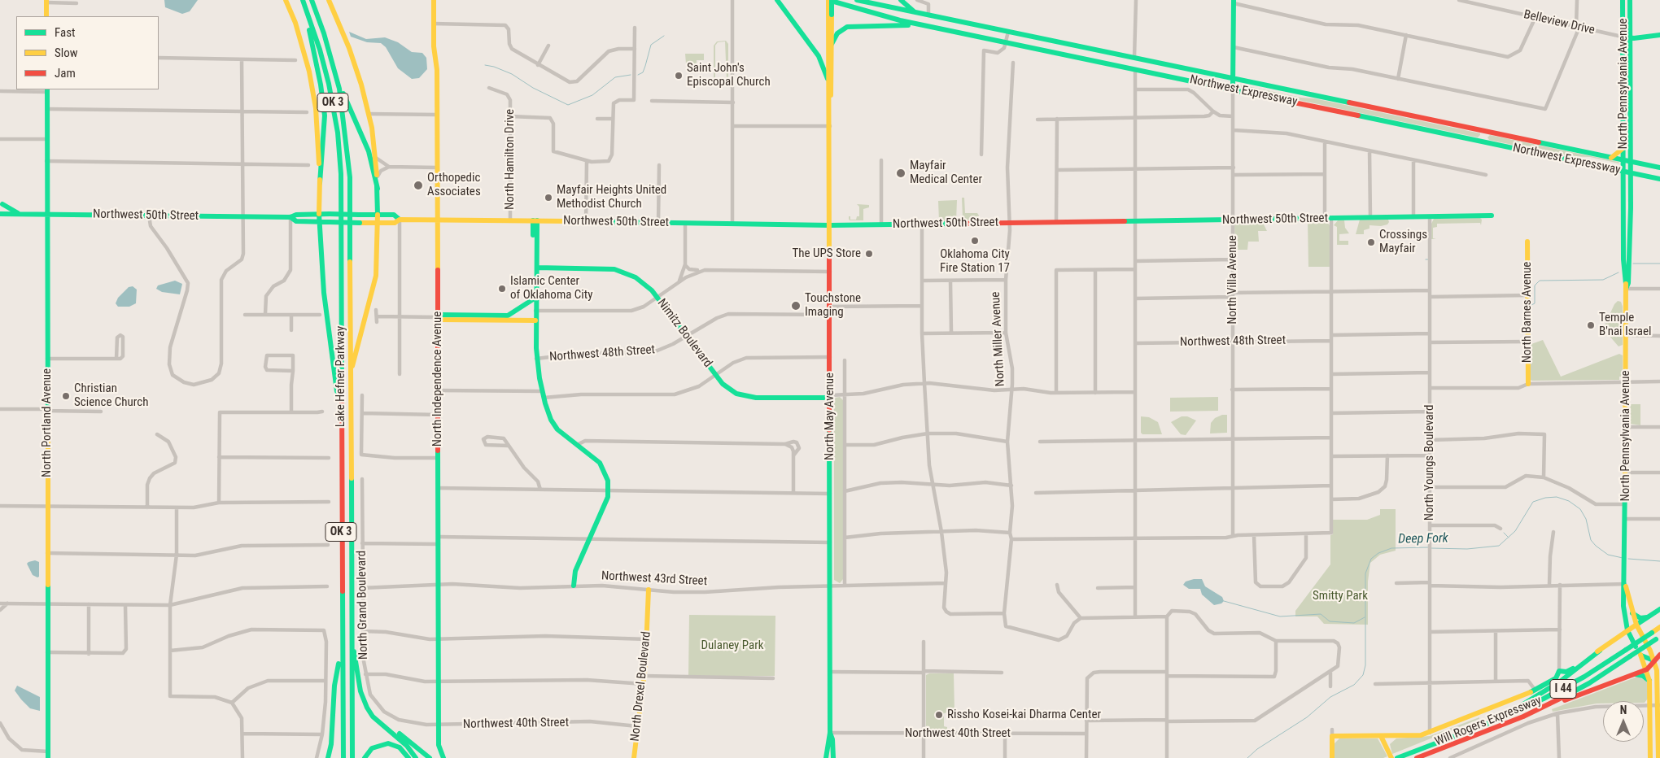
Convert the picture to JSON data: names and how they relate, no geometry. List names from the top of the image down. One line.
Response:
{"streets":{"main road":["Belleview Drive","North Pennsylvania Avenue","Northwest Expressway","OK 3","Northwest 50th Street","North Villa Avenue","North Barnes Avenue","Nimitz Boulevard","Lake Hefner Parkway","North Independence Avenue","North May Avenue","North Portland Avenue","North Drexel Boulevard","I 44","Will Rogers Expressway"],"street":["North Hamilton Drive","North Miller Avenue","Northwest 48th Street","North Youngs Boulevard","Northwest 43rd Street","North Grand Boulevard","Northwest 40th Street"]},"crossings":[["Belleview Drive","North Pennsylvania Avenue"],["North Pennsylvania Avenue","Northwest Expressway"],["Northwest Expressway","North Villa Avenue"],["Northwest Expressway","North May Avenue"],["North Hamilton Drive","Northwest 50th Street"],["Northwest 50th Street","North Villa Avenue"],["Northwest 50th Street","North Miller Avenue"],["Northwest 50th Street","North Independence Avenue"],["Northwest 50th Street","North May Avenue"],["Northwest 50th Street","North Portland Avenue"],["Northwest 50th Street","North Youngs Boulevard"],["North Villa Avenue","Northwest 48th Street"],["Nimitz Boulevard","Northwest 48th Street"],["Nimitz Boulevard","North May Avenue"],["Northwest 48th Street","North May Avenue"],["North Independence Avenue","Northwest 43rd Street"],["North Independence Avenue","Northwest 40th Street"],["North May Avenue","Northwest 43rd Street"],["North May Avenue","Northwest 40th Street"],["Northwest 43rd Street","North Grand Boulevard"],["Northwest 43rd Street","North Drexel Boulevard"],["North Grand Boulevard","Northwest 40th Street"],["North Drexel Boulevard","Northwest 40th Street"]],"water":["Deep Fork"],"parks":["Smitty Park","Dulaney Park"],"places":["Saint John's Episcopal Church","Mayfair Medical Center","Orthopedic Associates","Mayfair Heights United Methodist Church","Oklahoma City Fire Station 17","Crossings Mayfair","The UPS Store","Islamic Center of Oklahoma City","Touchstone Imaging","Temple B'nai Israel","Christian Science Church","Rissho Kosei-kai Dharma Center"],"legend":["Fast","Slow","Jam"],"north":"top"}
